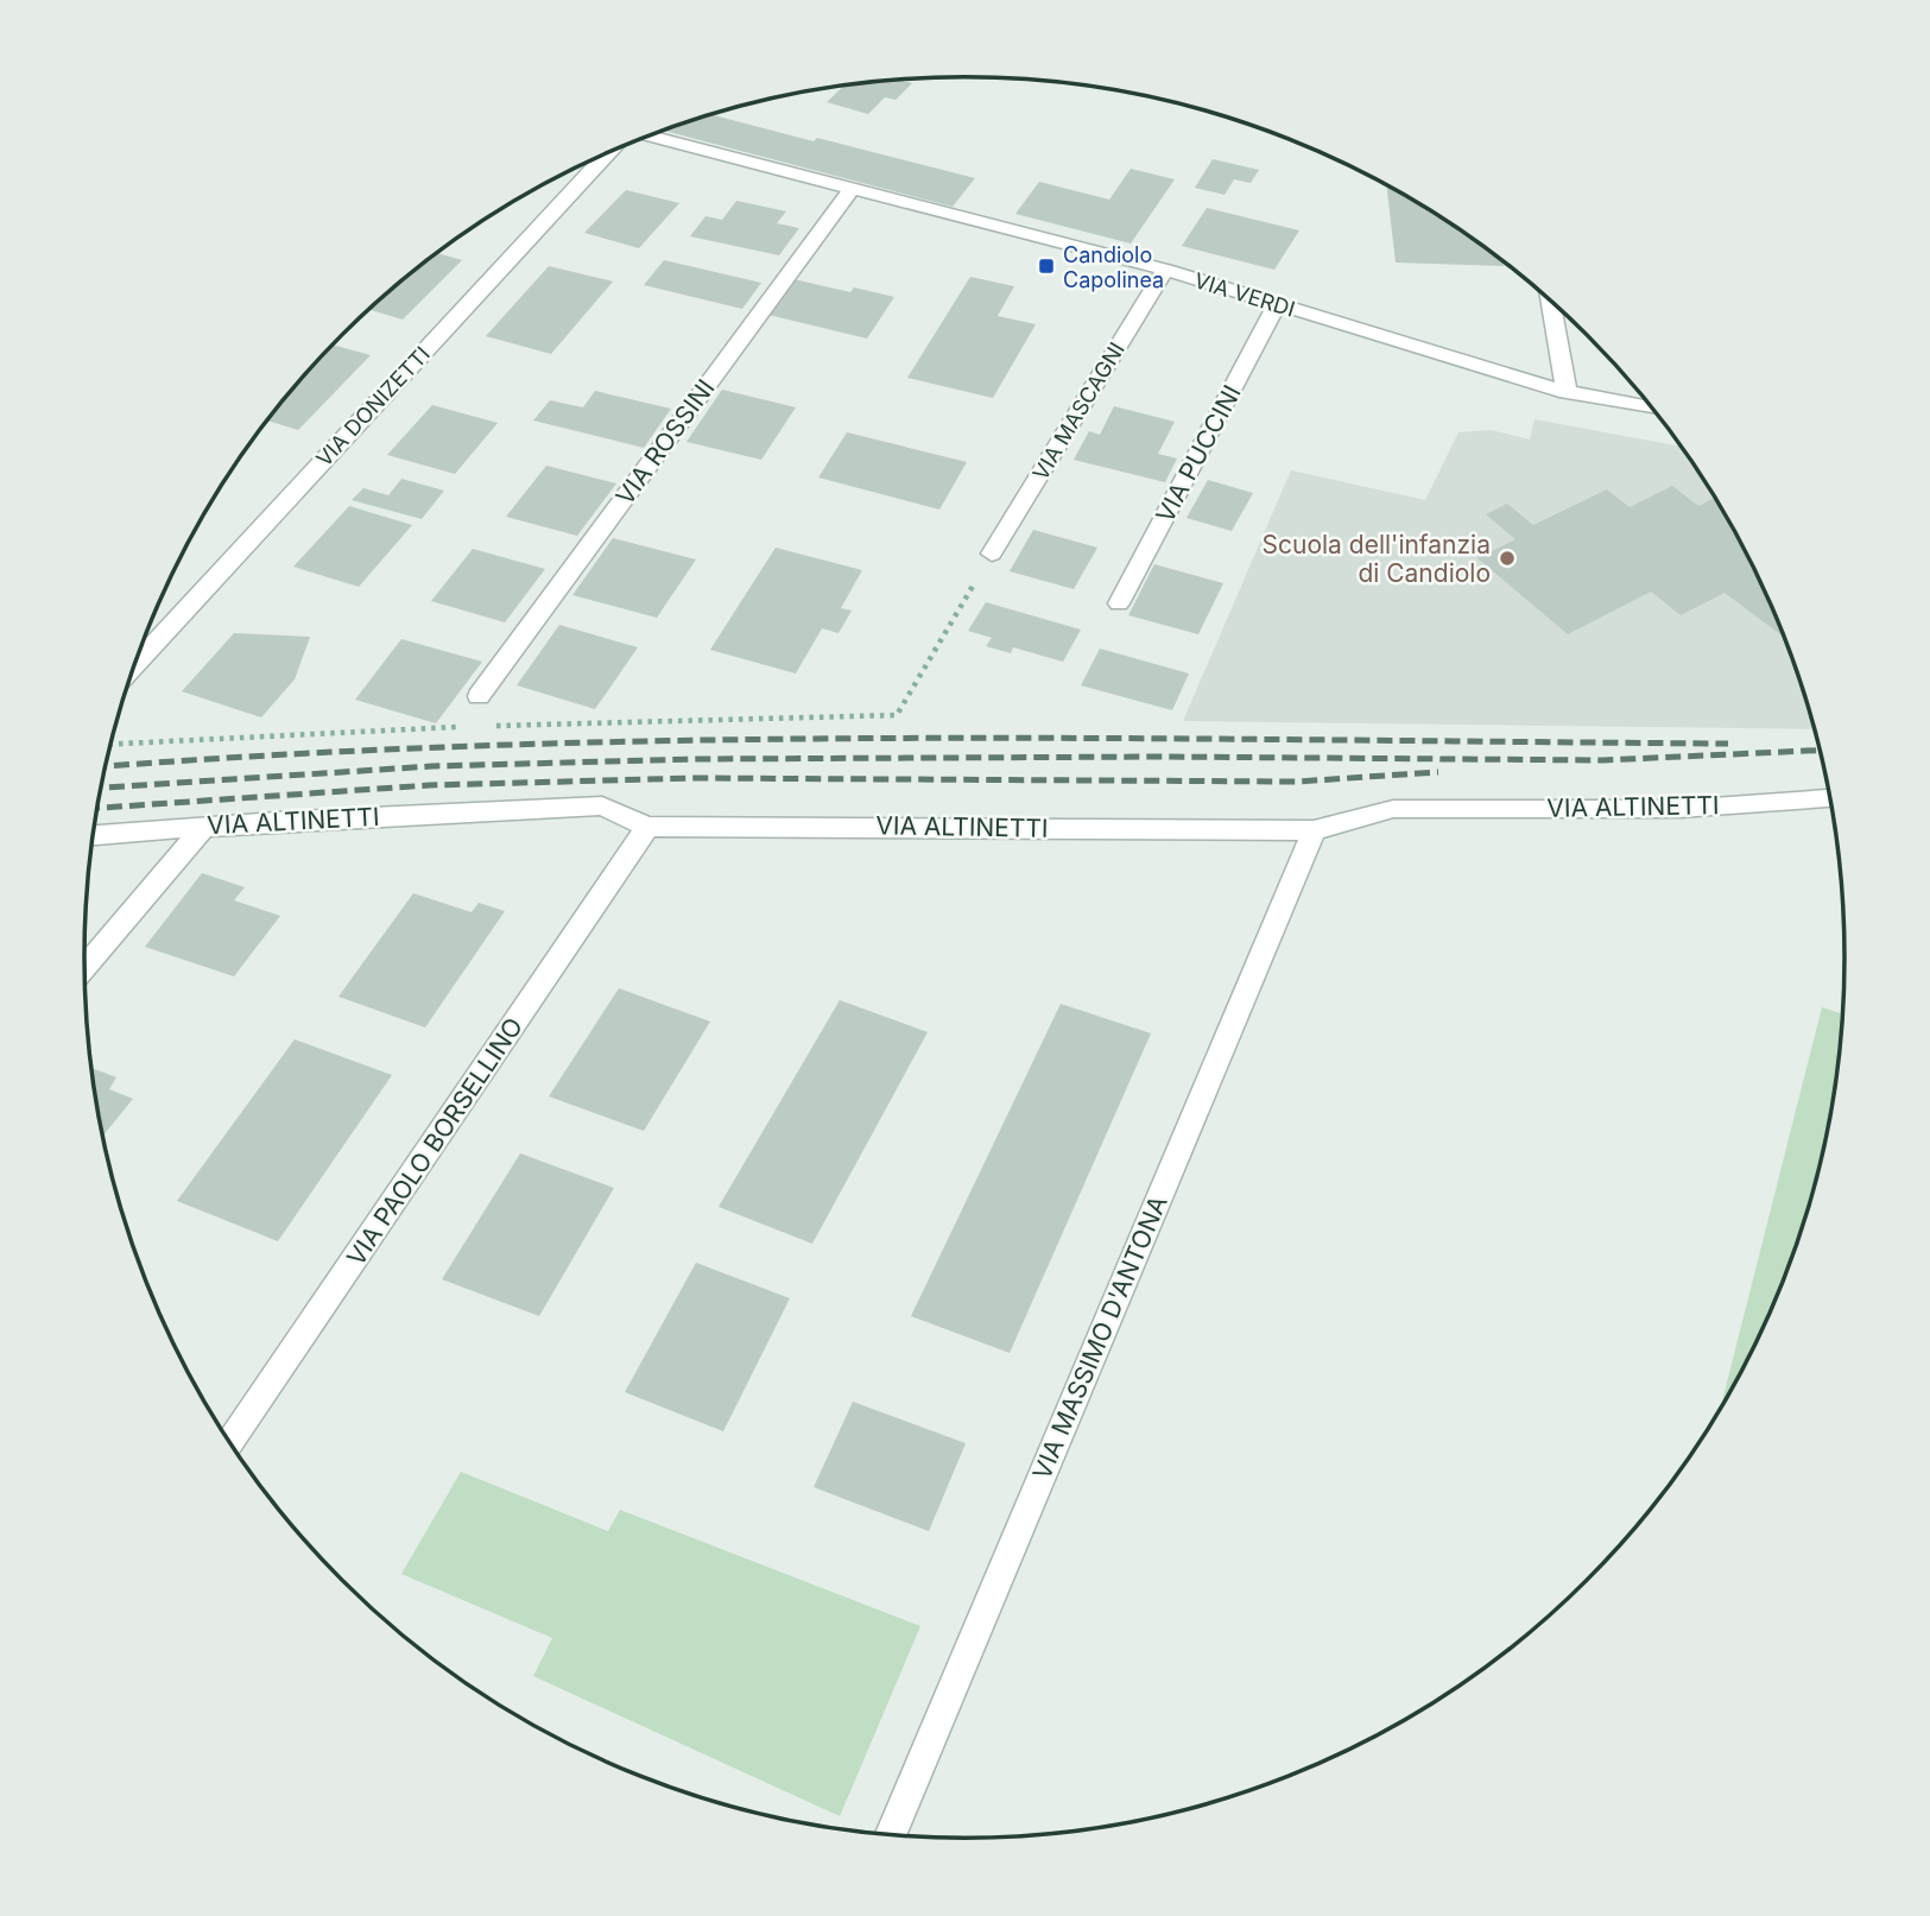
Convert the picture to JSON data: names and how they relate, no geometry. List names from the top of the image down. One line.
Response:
{"streets":{"street":["VIA VERDI","VIA DONIZETTI","VIA MASCAGNI","VIA ROSSINI","VIA PUCCINI","VIA ALTINETTI","VIA PAOLO BORSELLINO","VIA MASSIMO D'ANTONA"]},"crossings":[["VIA VERDI","VIA MASCAGNI"],["VIA VERDI","VIA ROSSINI"],["VIA VERDI","VIA PUCCINI"],["VIA ALTINETTI","VIA PAOLO BORSELLINO"],["VIA ALTINETTI","VIA MASSIMO D'ANTONA"]],"places":{"transit":["Candiolo Capolinea"],"other":["Scuola dell'infanzia di Candiolo"]}}
